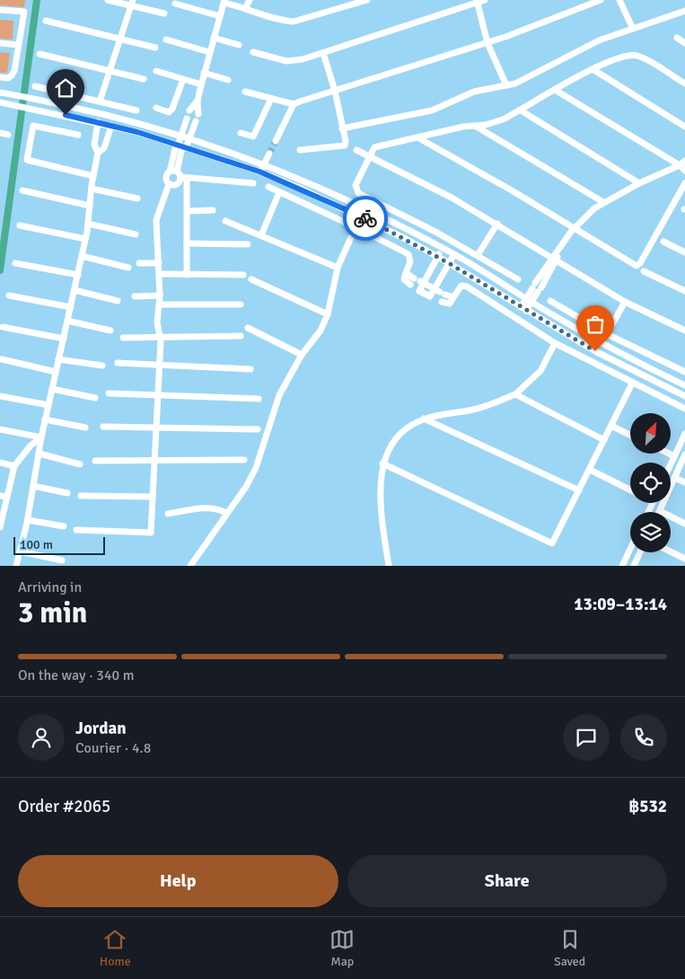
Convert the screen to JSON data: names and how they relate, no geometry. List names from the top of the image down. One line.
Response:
{"scale_bar":"100 m","north":"top right","page":{"scale":"100 m","heading":["3 min","Arriving in","13:09–13:14"],"panel":["Jordan","Courier · 4.8","Order #2065","฿532"],"bar":"On the way · 340 m","buttons":["Help","Share"],"tabs":["Home","Map","Saved"]}}
